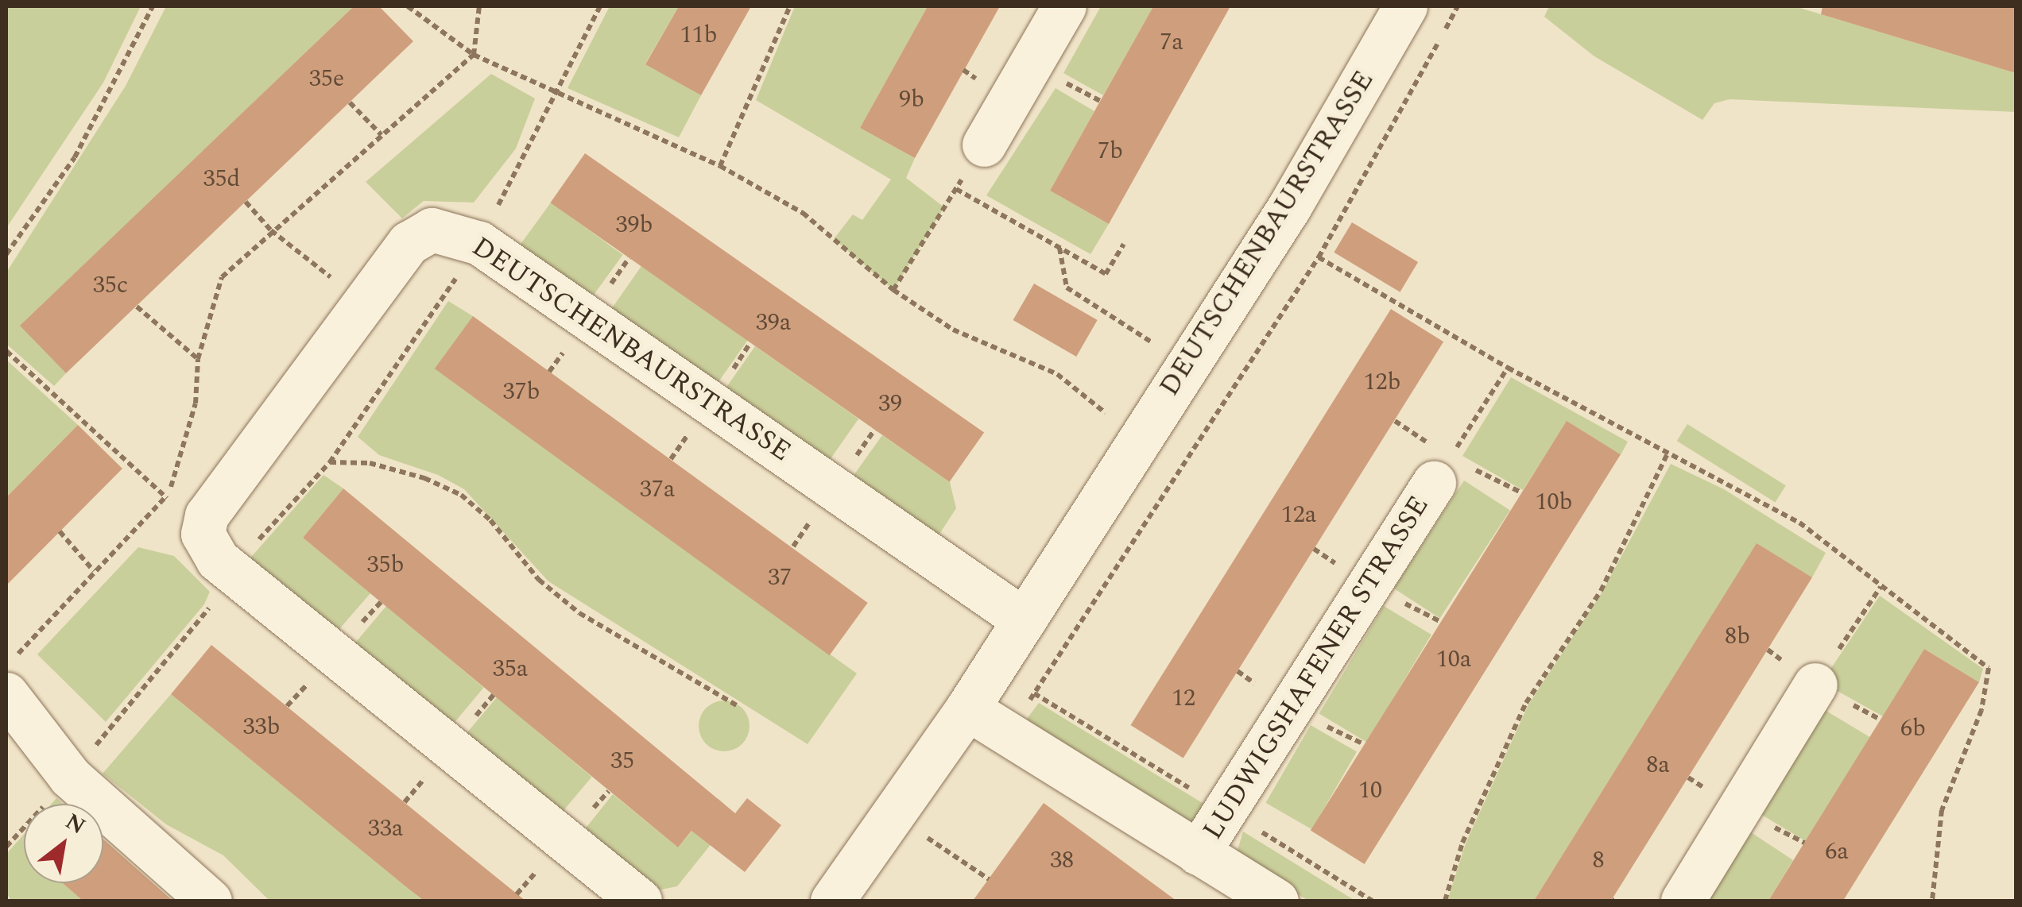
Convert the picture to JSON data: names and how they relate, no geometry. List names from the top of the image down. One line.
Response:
{"streets":{"street":["DEUTSCHENBAURSTRASSE","LUDWIGSHAFENER STRASSE"]},"crossings":[["DEUTSCHENBAURSTRASSE","LUDWIGSHAFENER STRASSE"]],"house_numbers":["11b","7a","35e","9b","7b","35d","39b","35c","39a","12b","37b","39","37a","10b","12a","35b","37","8b","10a","35a","12","33b","6b","35","8a","10","33a","6a","38","8"],"north":"top right"}
